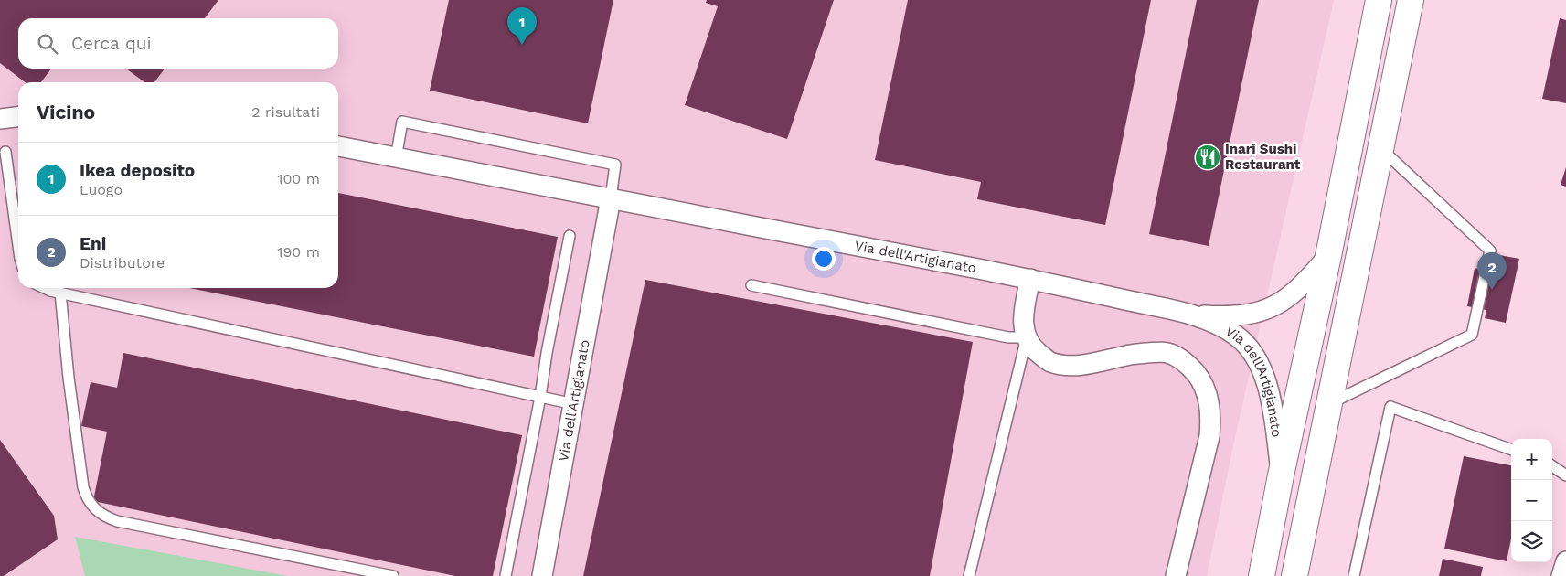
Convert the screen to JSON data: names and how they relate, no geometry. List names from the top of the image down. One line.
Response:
{"streets":{"street":["Via dell'Artigianato"]},"places":{"restaurant":["Inari Sushi Restaurant"]},"page":{"pins":["1","2"],"search":"Cerca qui","heading":["Vicino","2 risultati"],"list":[{"mark":"1","name":"Ikea deposito","note":"Luogo","value":"100 m"},{"mark":"2","name":"Eni","note":"Distributore","value":"190 m"}],"map_buttons":["+","−"]}}
